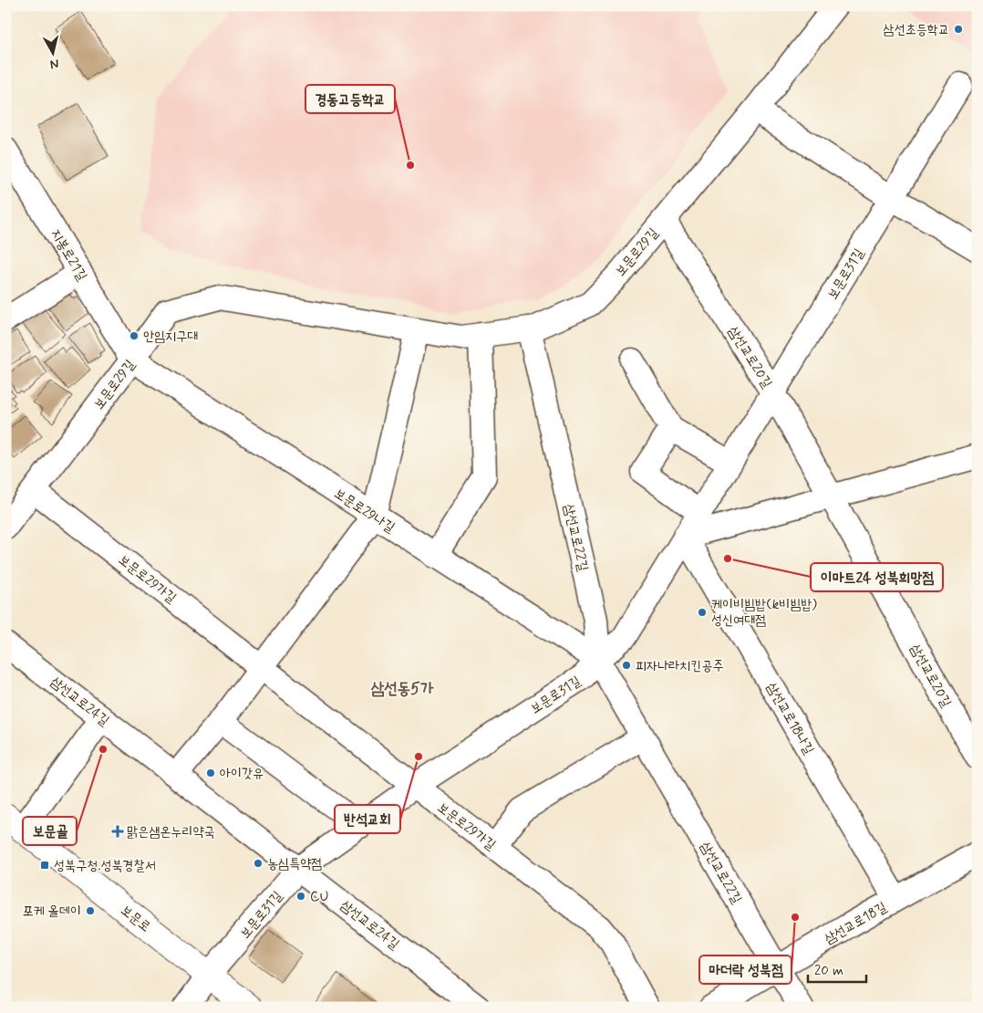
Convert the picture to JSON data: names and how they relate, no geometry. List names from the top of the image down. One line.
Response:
{"streets":{"main road":["보문로"],"street":["보문로29길","지봉로21길","보문로31길","삼선교로20길","보문로29나길","삼선교로22길","보문로29가길","삼선교로24길","삼선교로18나길","삼선교로18길"]},"crossings":[["보문로29길","지봉로21길"],["보문로29길","삼선교로20길"],["보문로29길","보문로29나길"],["보문로29길","삼선교로22길"],["보문로29길","보문로29가길"],["지봉로21길","보문로29나길"],["보문로31길","삼선교로20길"],["보문로31길","보문로29나길"],["보문로31길","삼선교로22길"],["보문로31길","보문로29가길"],["보문로31길","삼선교로24길"],["보문로31길","삼선교로18나길"],["보문로31길","보문로"],["보문로29나길","삼선교로22길"],["삼선교로22길","삼선교로18길"],["삼선교로24길","보문로"],["삼선교로18나길","삼선교로18길"]],"districts":["삼선동5가"],"places":{"other":["삼선초등학교","경동고등학교","안임지구대","이마트24 성북희망점","케이비빔밥(k비빔밥) 성신여대점","피자나라치킨공주","보문골","반석교회","아이갓유","농심특약점","CU","포케 올데이","마더락 성북점"],"health":["맑은샘온누리약국"],"transit":["성북구청.성북경찰서"]},"scale_bar":"20 m","north":"bottom"}
